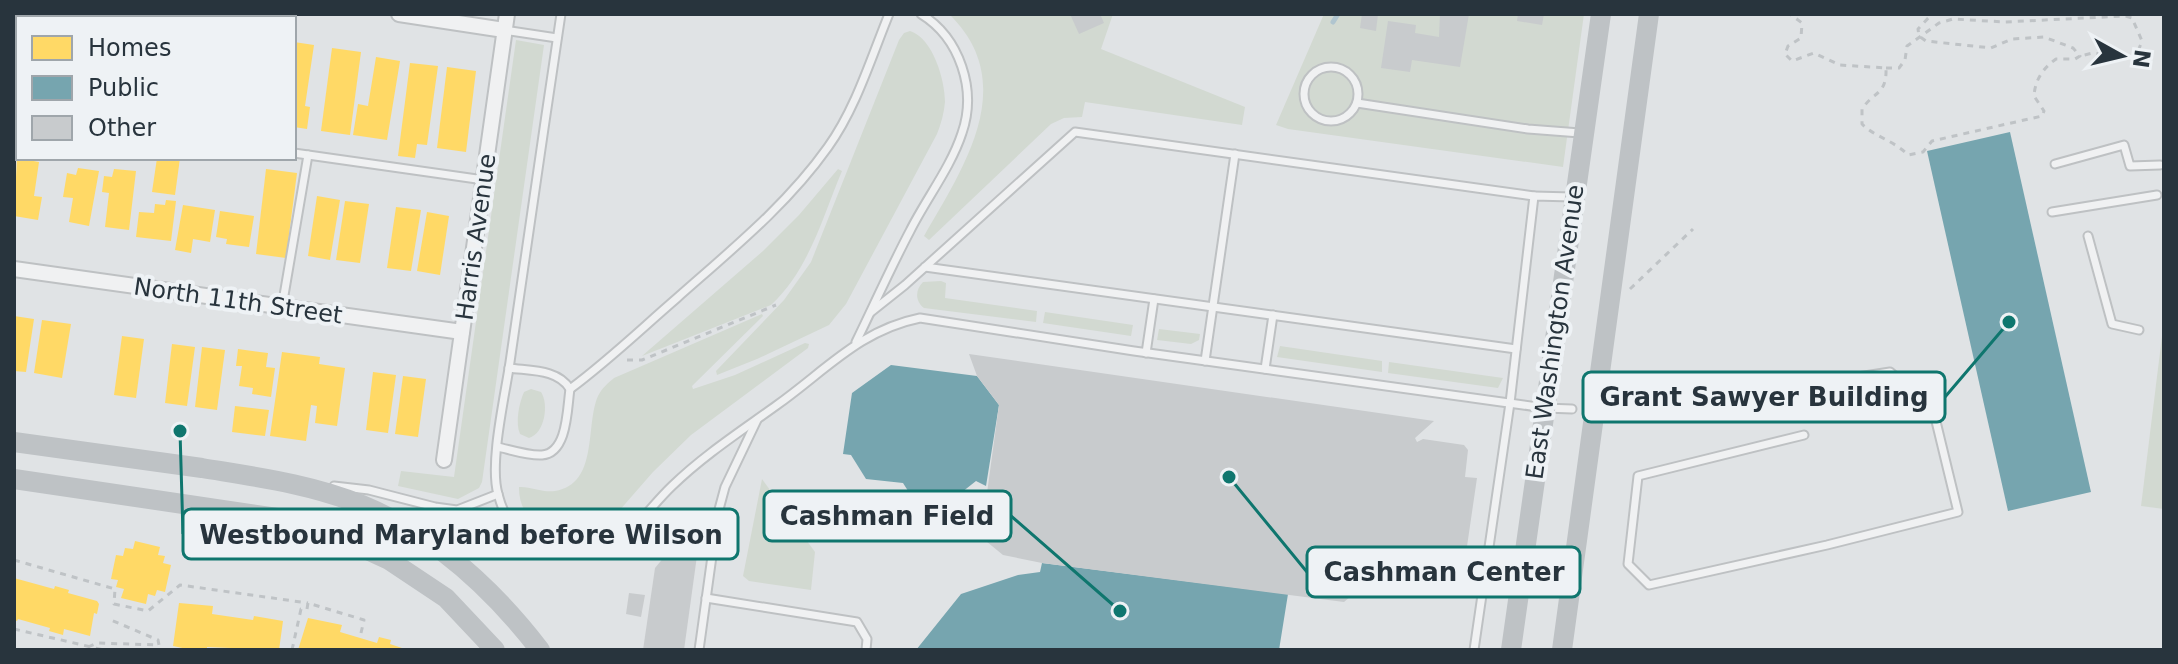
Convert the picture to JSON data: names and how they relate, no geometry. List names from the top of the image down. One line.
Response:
{"streets":{"main road":["East Washington Avenue"],"street":["Harris Avenue","North 11th Street"]},"crossings":[["Harris Avenue","North 11th Street"]],"places":["Grant Sawyer Building","Westbound Maryland before Wilson","Cashman Center","Cashman Field"],"legend":["Homes","Public","Other"],"north":"right"}
